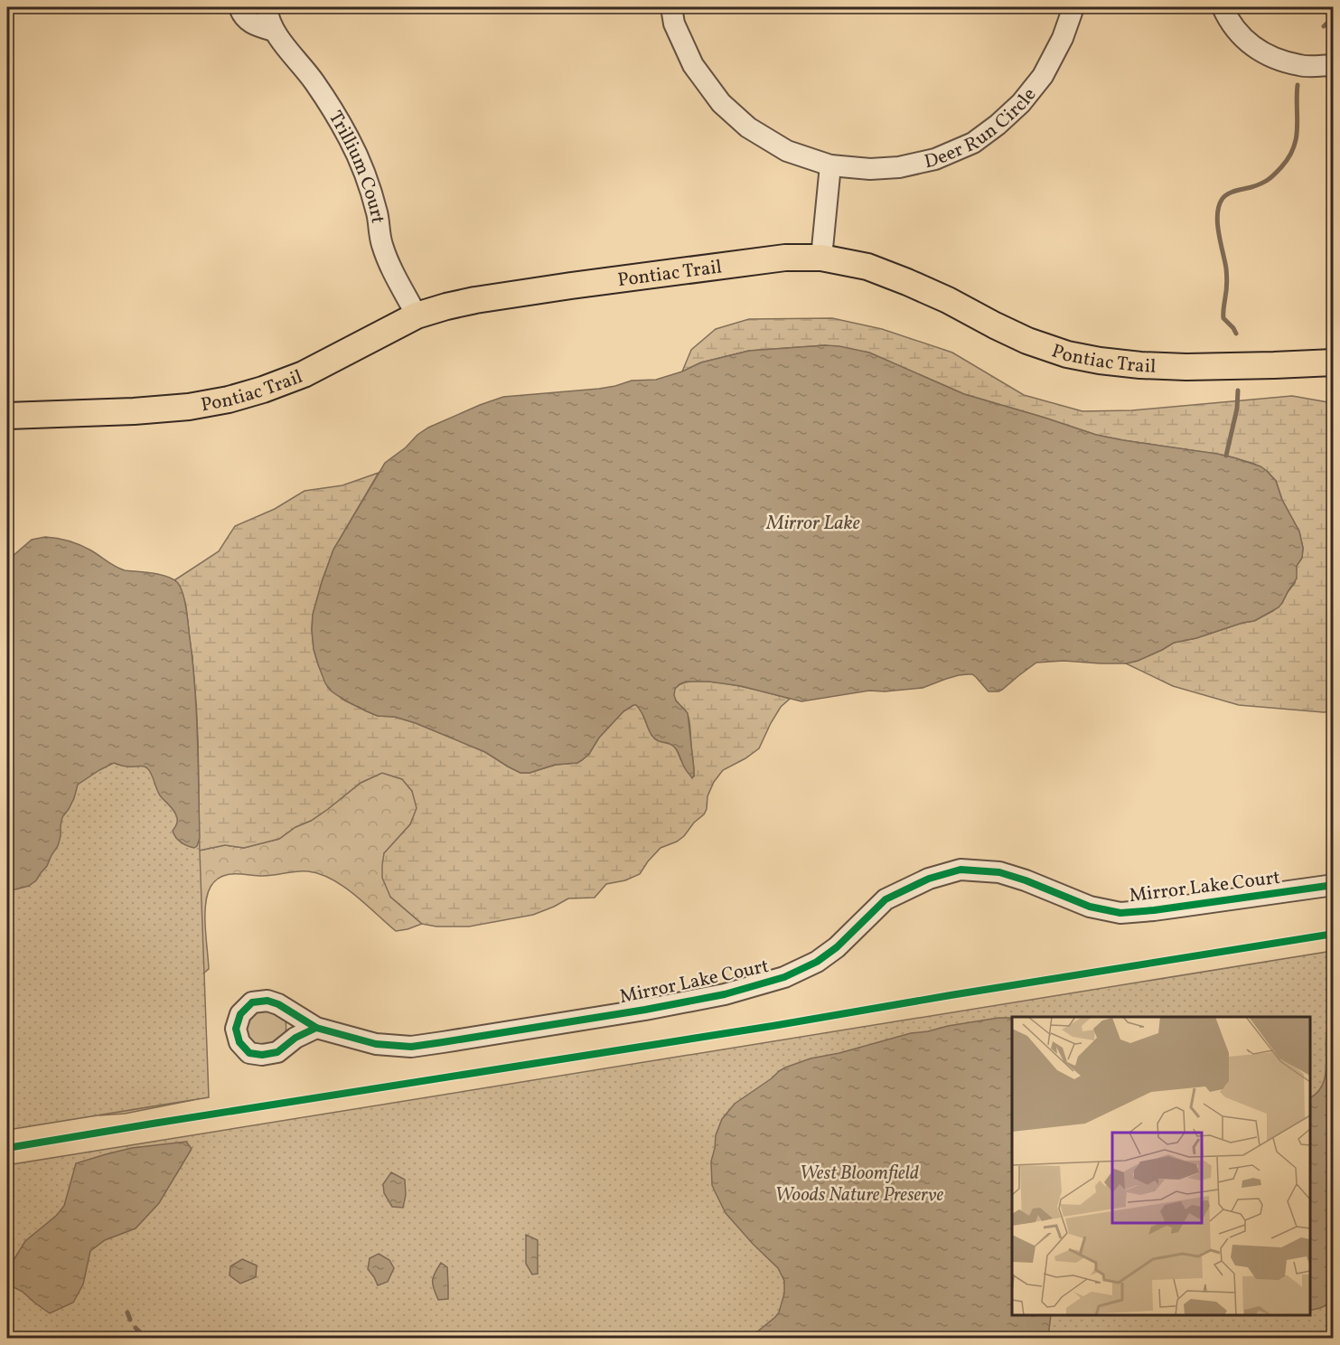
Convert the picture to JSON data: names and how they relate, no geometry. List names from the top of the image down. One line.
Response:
{"streets":{"main road":["Pontiac Trail"],"street":["Deer Run Circle","Trillium Court","Mirror Lake Court"]},"crossings":[["Trillium Court","Pontiac Trail"]],"water":["Mirror Lake"],"parks":["West Bloomfield Woods Nature Preserve"]}
